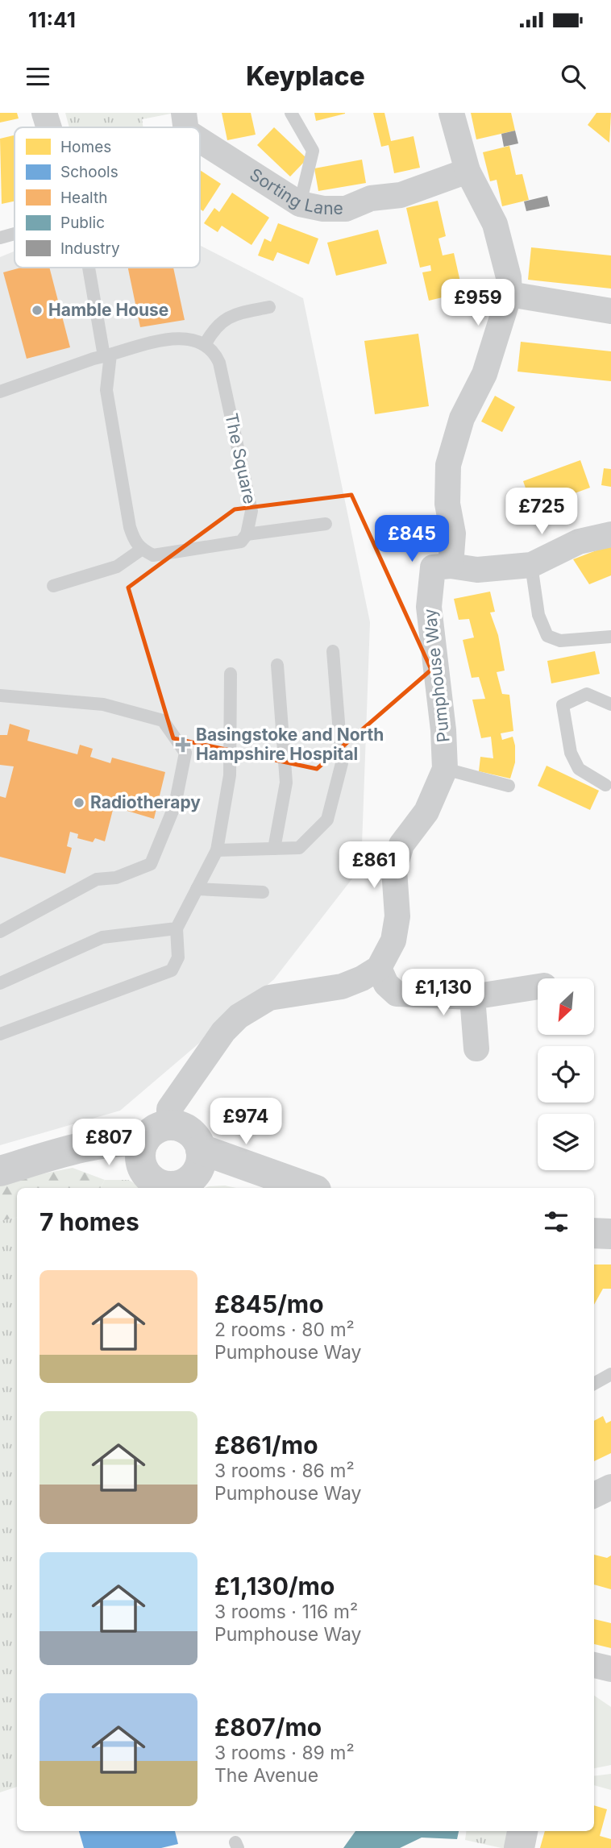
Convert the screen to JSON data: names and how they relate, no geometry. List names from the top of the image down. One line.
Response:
{"streets":{"street":["Sorting Lane","Pumphouse Way"],"lane":["The Square"]},"places":{"other":["Hamble House","Radiotherapy"],"health":["Basingstoke and North Hampshire Hospital"]},"legend":["Homes","Schools","Health","Public","Industry"],"north":"bottom left","page":{"status":"11:41","header":"Keyplace","price":["£959","£725","£845","£861","£1,130","£974","£807"],"heading":"7 homes","list":[{"name":"£845/mo","note":"2 rooms · 80 m² · Pumphouse Way"},{"name":"£861/mo","note":"3 rooms · 86 m² · Pumphouse Way"},{"name":"£1,130/mo","note":"3 rooms · 116 m² · Pumphouse Way"},{"name":"£807/mo","note":"3 rooms · 89 m² · The Avenue"}]}}
